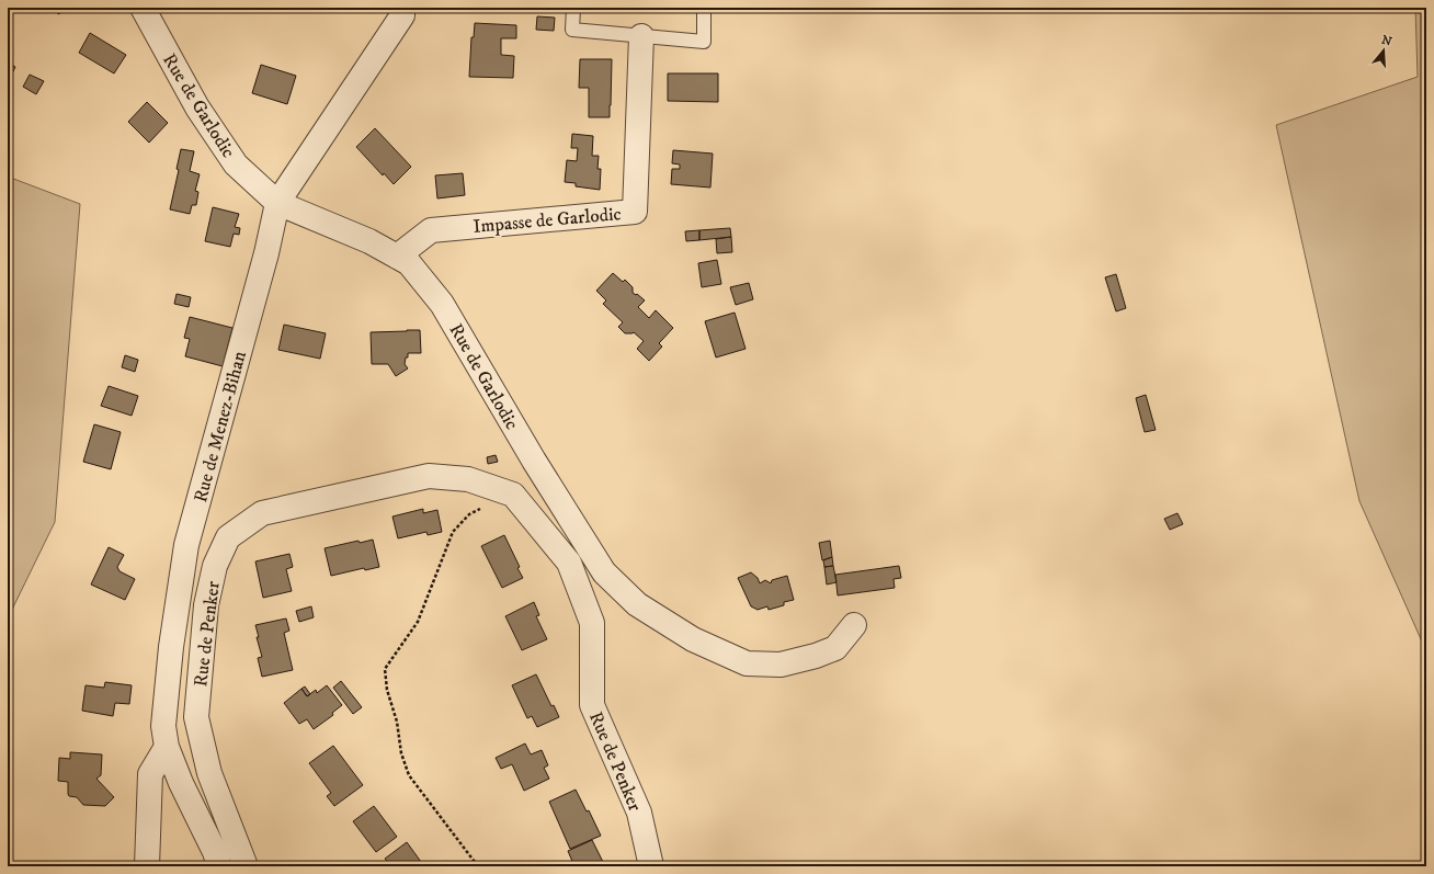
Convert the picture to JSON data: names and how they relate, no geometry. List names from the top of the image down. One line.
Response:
{"streets":{"street":["Rue de Garlodic","Impasse de Garlodic","Rue de Menez-Bihan","Rue de Penker"]},"crossings":[["Rue de Garlodic","Impasse de Garlodic"],["Rue de Garlodic","Rue de Menez-Bihan"]],"north":"top"}
